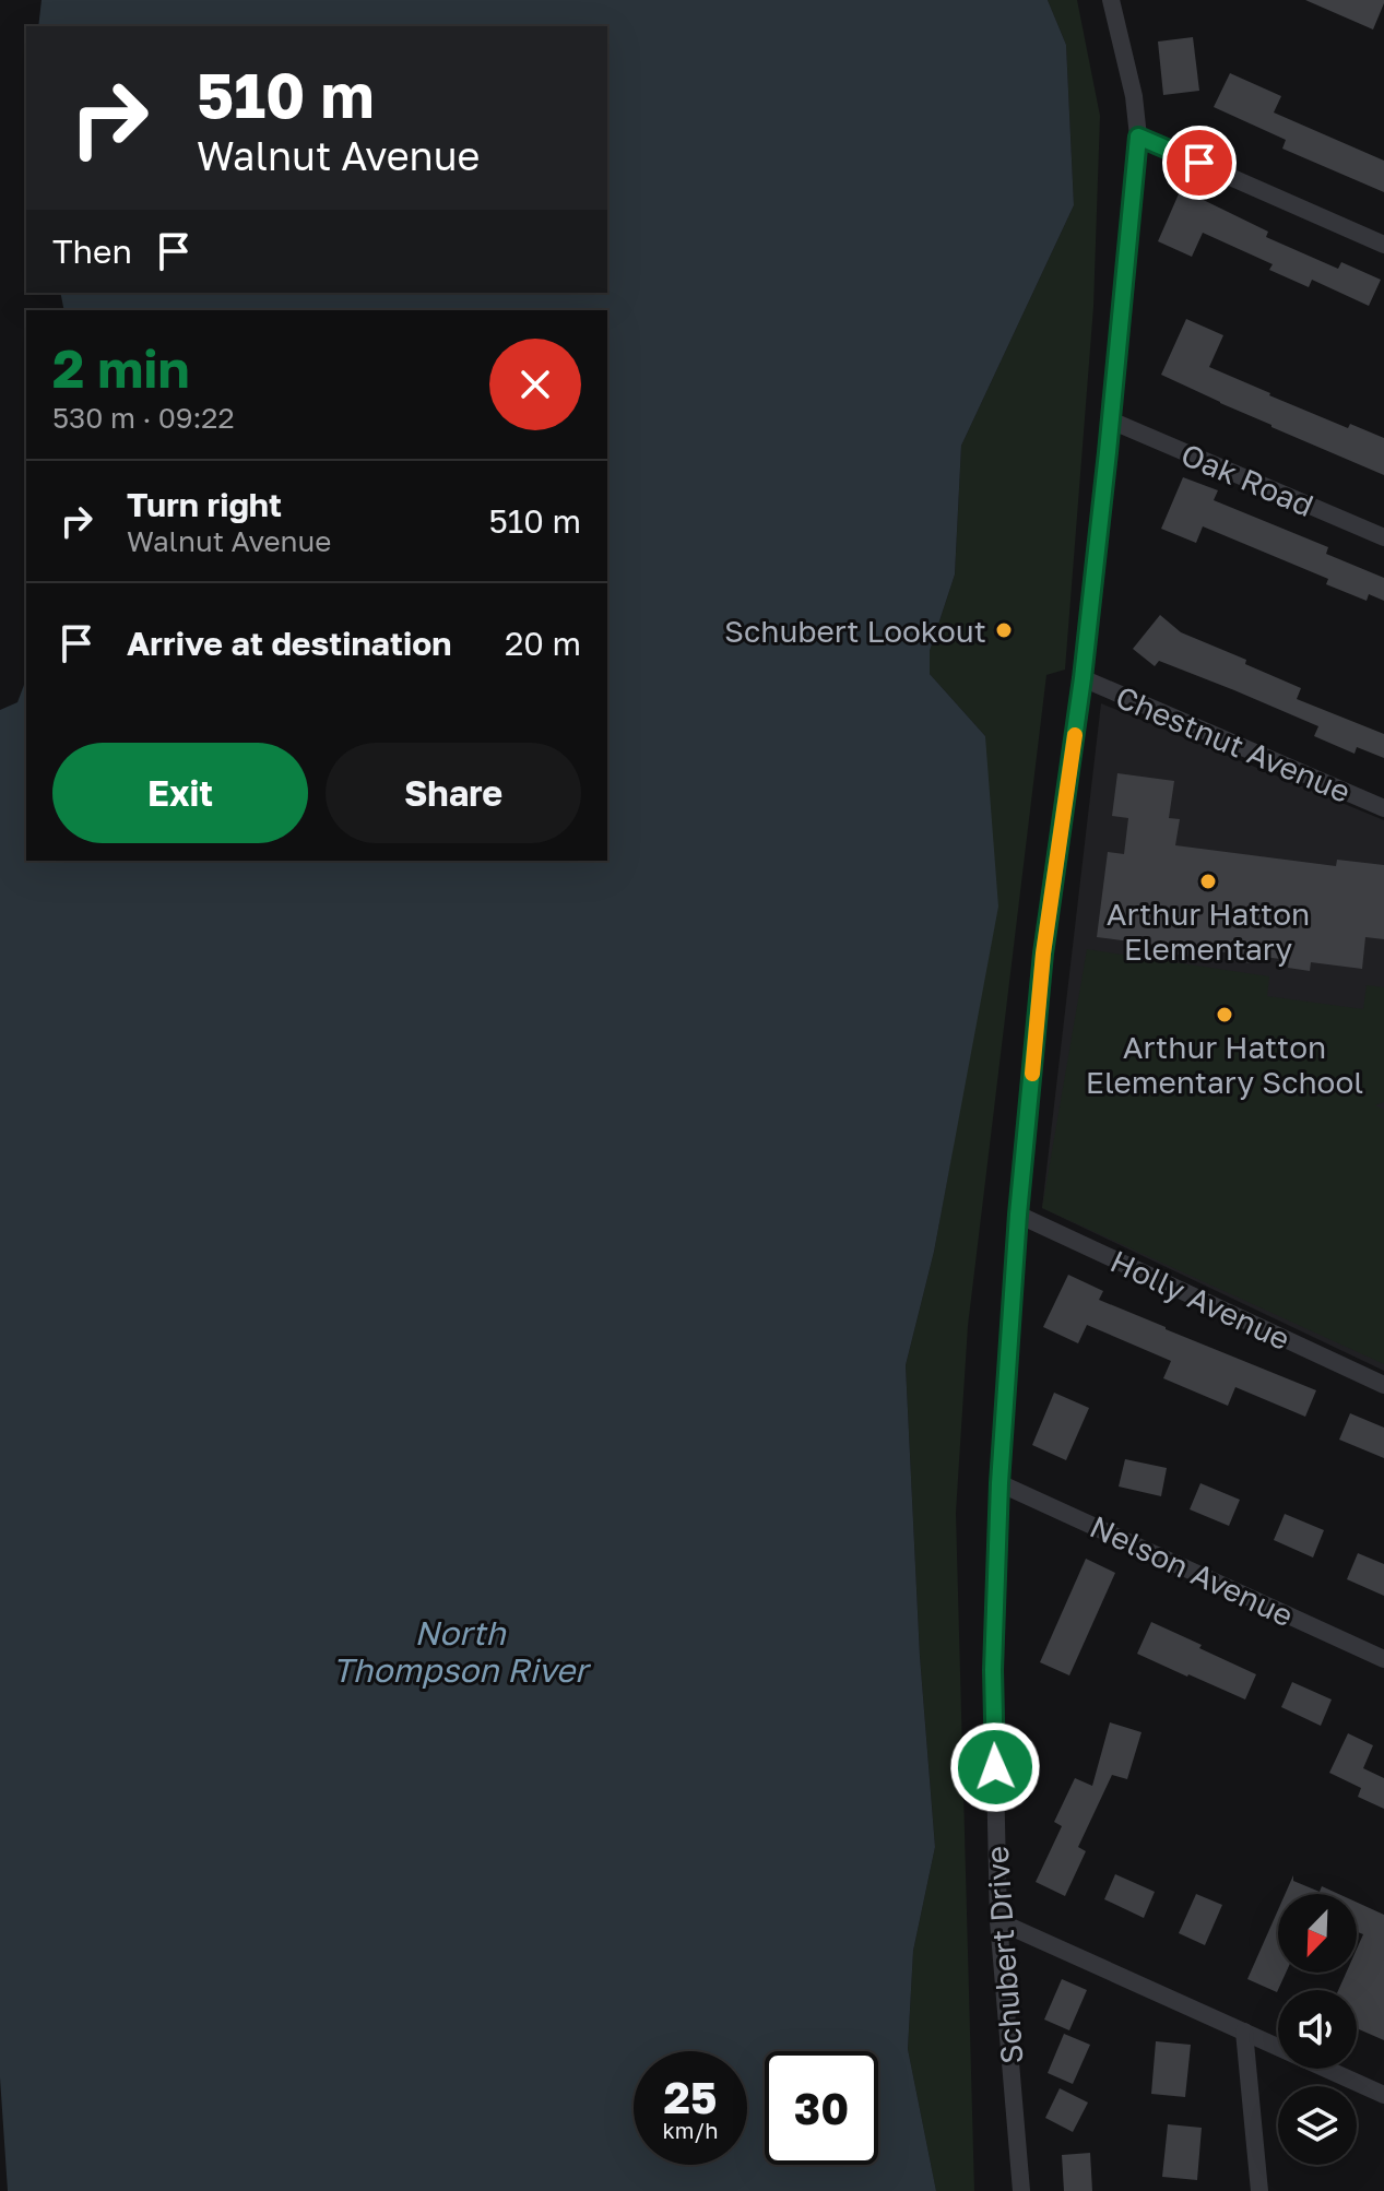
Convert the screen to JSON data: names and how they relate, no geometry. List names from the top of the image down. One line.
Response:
{"streets":{"street":["Oak Road","Chestnut Avenue","Holly Avenue","Nelson Avenue","Schubert Drive"]},"crossings":[["Oak Road","Schubert Drive"],["Chestnut Avenue","Schubert Drive"],["Holly Avenue","Schubert Drive"],["Nelson Avenue","Schubert Drive"]],"water":["North Thompson River"],"places":["Schubert Lookout","Arthur Hatton Elementary","Arthur Hatton Elementary School"],"north":"bottom left","page":{"turn":["510 m","Walnut Avenue"],"then":"Then","heading":["2 min","530 m · 09:22"],"list":[{"name":"Turn right","note":"Walnut Avenue","value":"510 m"},{"name":"Arrive at destination","value":"20 m"}],"buttons":["Exit","Share"],"speed":"25 km/h","limit":"30"}}
